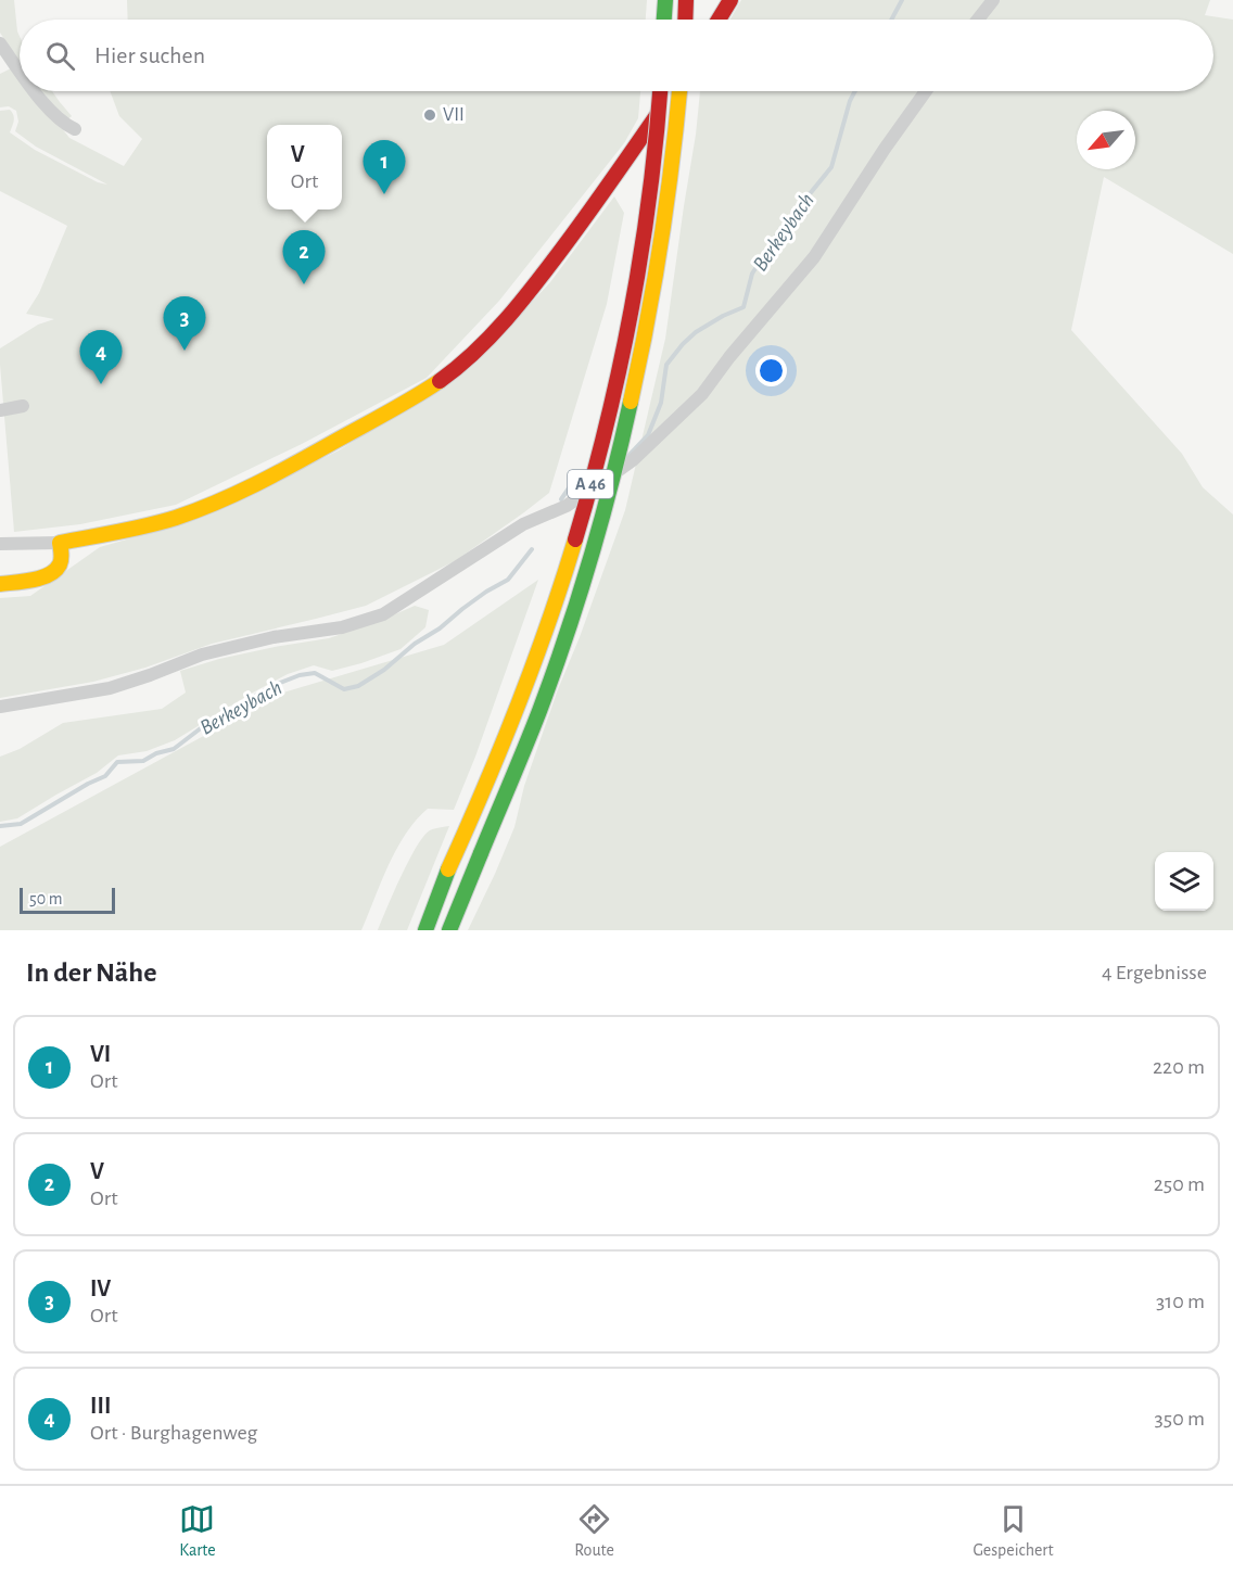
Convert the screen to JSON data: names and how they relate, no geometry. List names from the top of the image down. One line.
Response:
{"streets":{"main road":["A 46"]},"water":["Berkeybach"],"places":["VII"],"scale_bar":"50 m","north":"bottom left","page":{"search":"Hier suchen","popup":["V","Ort"],"pins":["1","2","3","4"],"scale":"50 m","heading":["In der Nähe","4 Ergebnisse"],"list":[{"mark":"1","name":"VI","note":"Ort","value":"220 m"},{"mark":"2","name":"V","note":"Ort","value":"250 m"},{"mark":"3","name":"IV","note":"Ort","value":"310 m"},{"mark":"4","name":"III","note":"Ort · Burghagenweg","value":"350 m"}],"nav":["Karte","Route","Gespeichert"]}}
